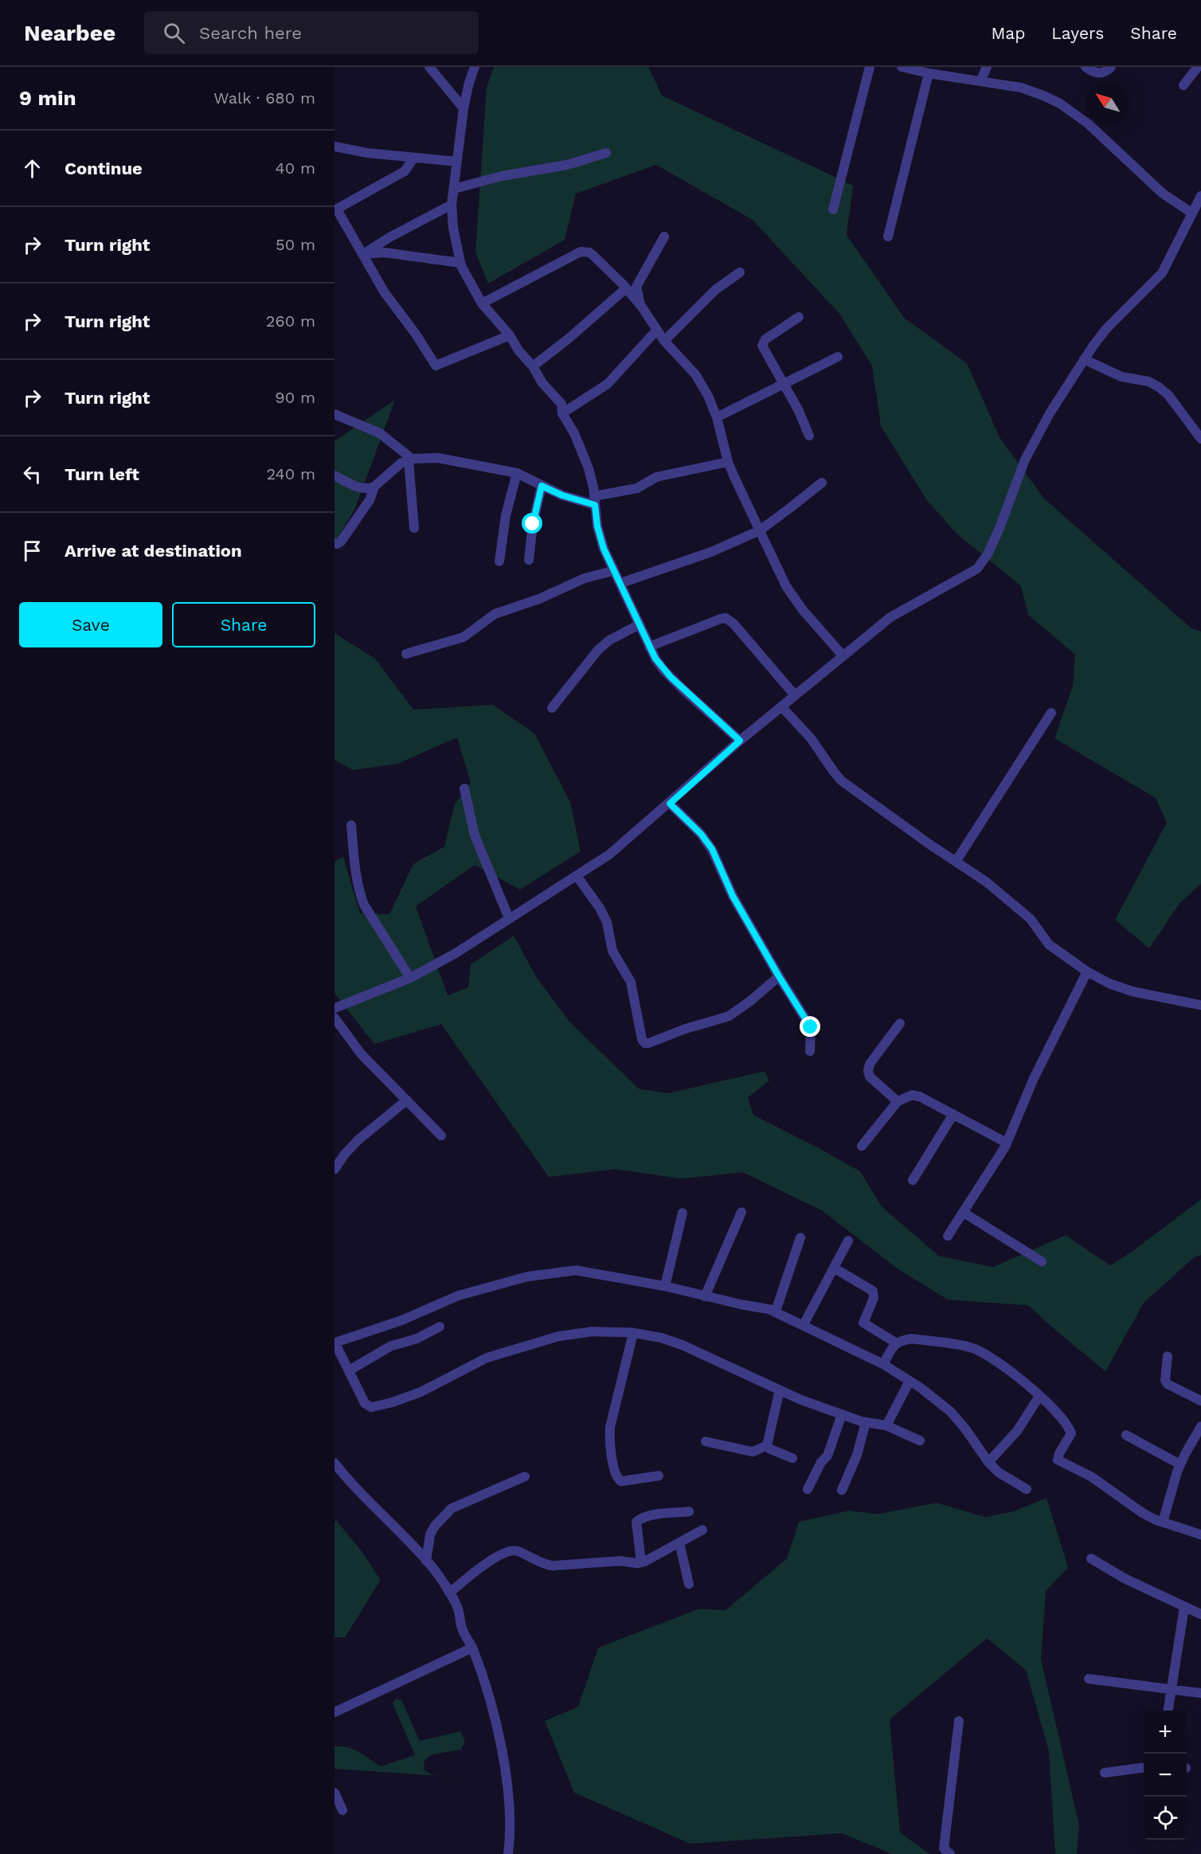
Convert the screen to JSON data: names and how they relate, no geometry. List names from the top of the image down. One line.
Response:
{"north":"top left","page":{"header":"Nearbee","search":"Search here","nav":["Map","Layers","Share"],"heading":["9 min","Walk · 680 m"],"list":[["Continue","40 m"],["Turn right","50 m"],["Turn right","260 m"],["Turn right","90 m"],["Turn left","240 m"],"Arrive at destination"],"buttons":["Save","Share"],"map_buttons":["+","−"]}}
